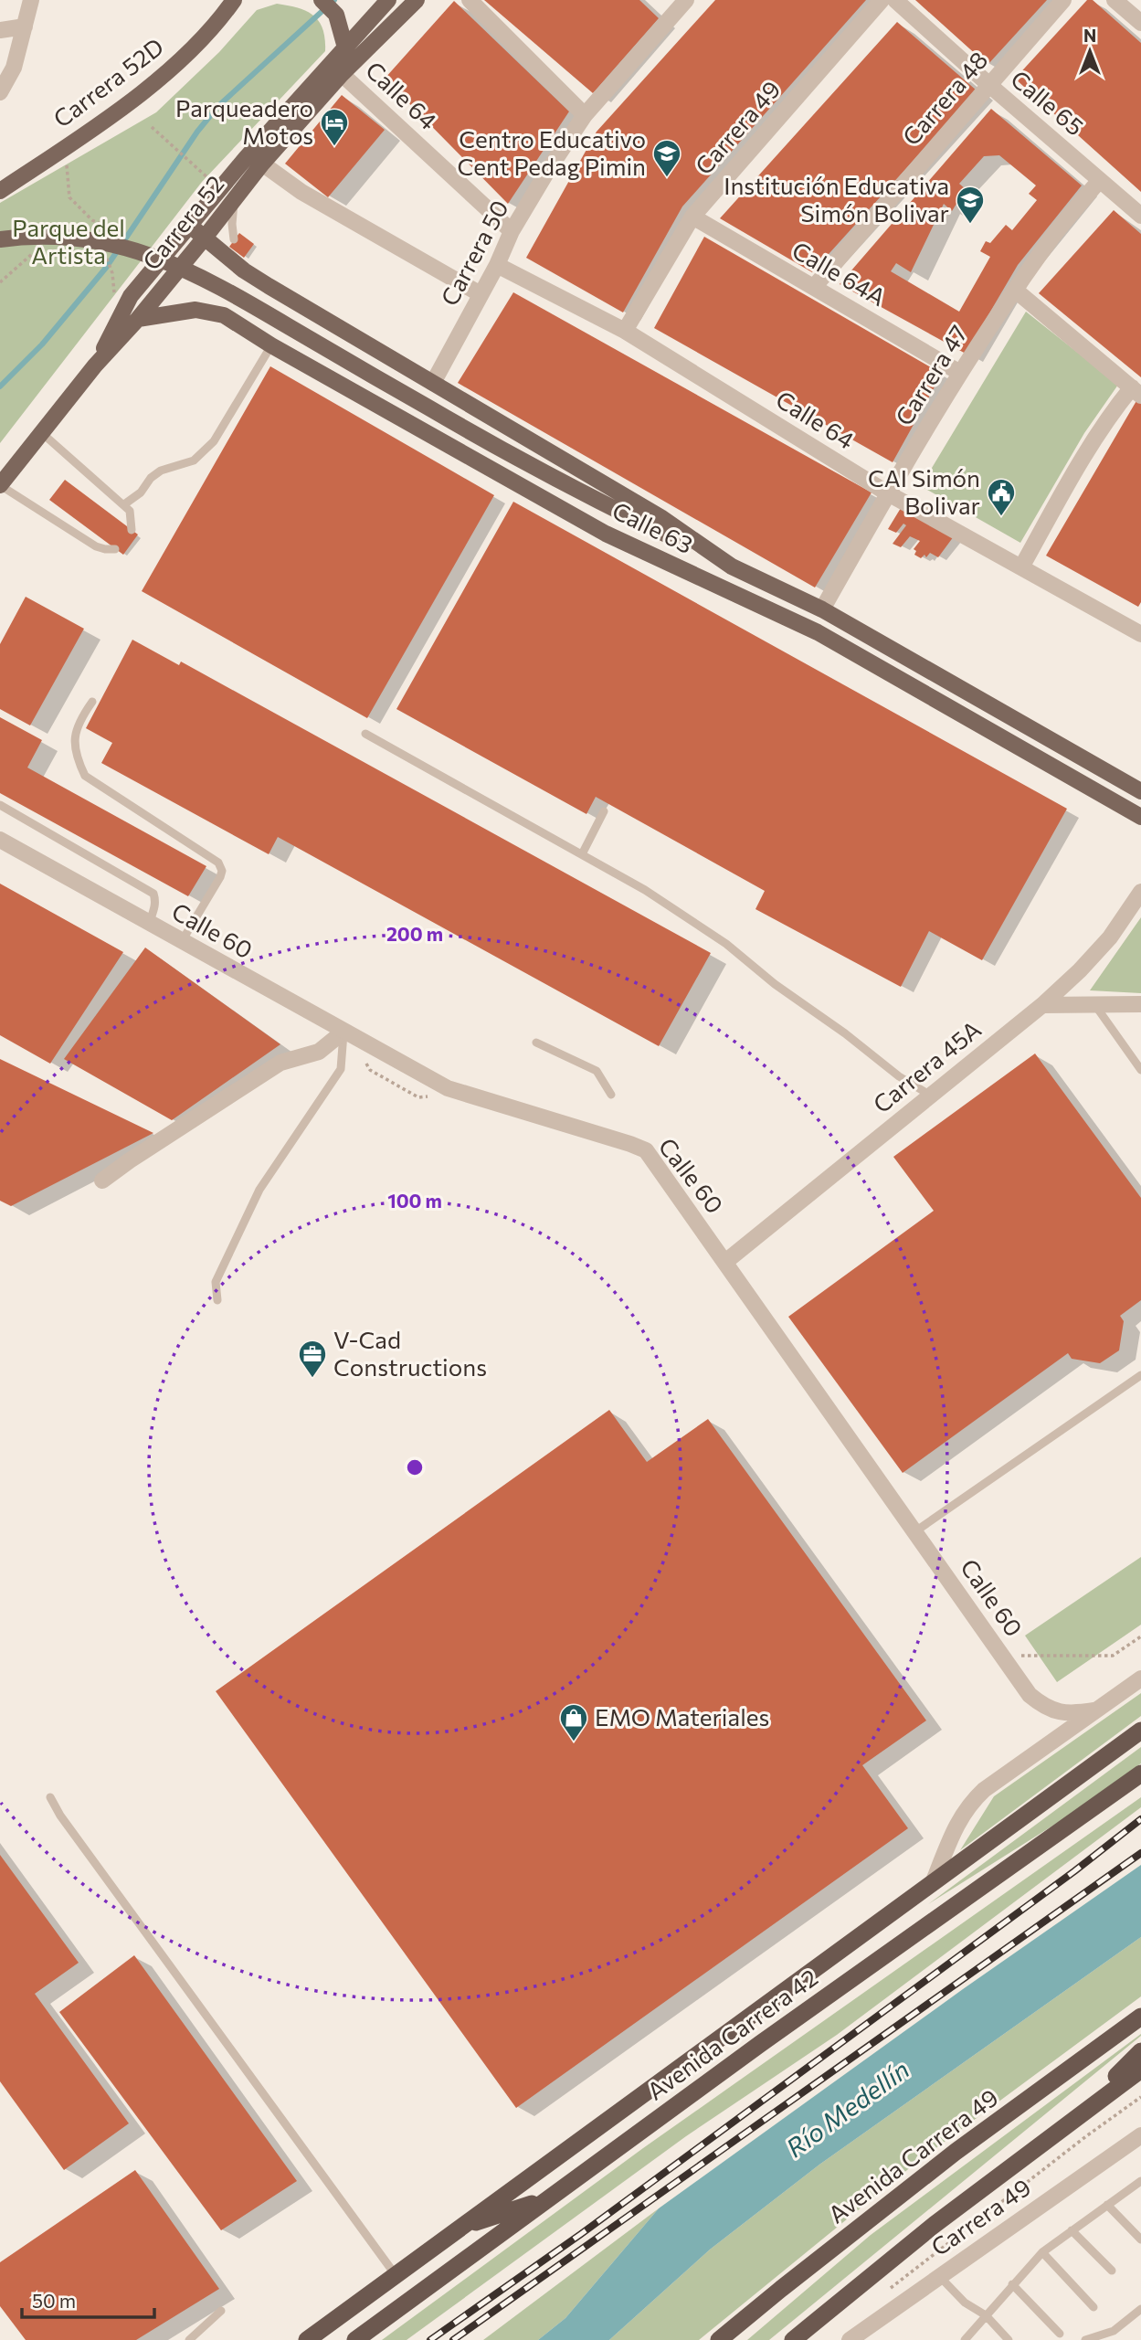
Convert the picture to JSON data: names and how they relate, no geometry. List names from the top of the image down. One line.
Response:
{"streets":{"highway":["Avenida Carrera 42","Avenida Carrera 49"],"main road":["Carrera 52D","Carrera 52","Calle 63"],"street":["Calle 64","Carrera 48","Calle 65","Carrera 49","Carrera 50","Calle 64A","Carrera 47","Calle 60","Carrera 45A"]},"crossings":[["Calle 64","Carrera 49"],["Calle 64","Carrera 52"],["Calle 64","Carrera 50"],["Calle 64","Carrera 47"],["Carrera 48","Calle 65"],["Carrera 48","Calle 64A"],["Calle 65","Carrera 47"],["Carrera 49","Calle 64A"],["Carrera 52","Calle 63"],["Carrera 50","Calle 63"],["Calle 64A","Carrera 47"],["Carrera 47","Calle 63"],["Calle 60","Carrera 45A"]],"water":["Río Medellín"],"parks":["Parque del Artista"],"places":{"hotel":["Parqueadero Motos"],"school or university":["Centro Educativo Cent Pedag Pimin","Institución Educativa Simón Bolivar"],"public building":["CAI Simón Bolivar"],"office":["V-Cad Constructions"],"shop":["EMO Materiales"]},"scale_bar":"50 m","north":"top","rings":["200 m","100 m"]}
